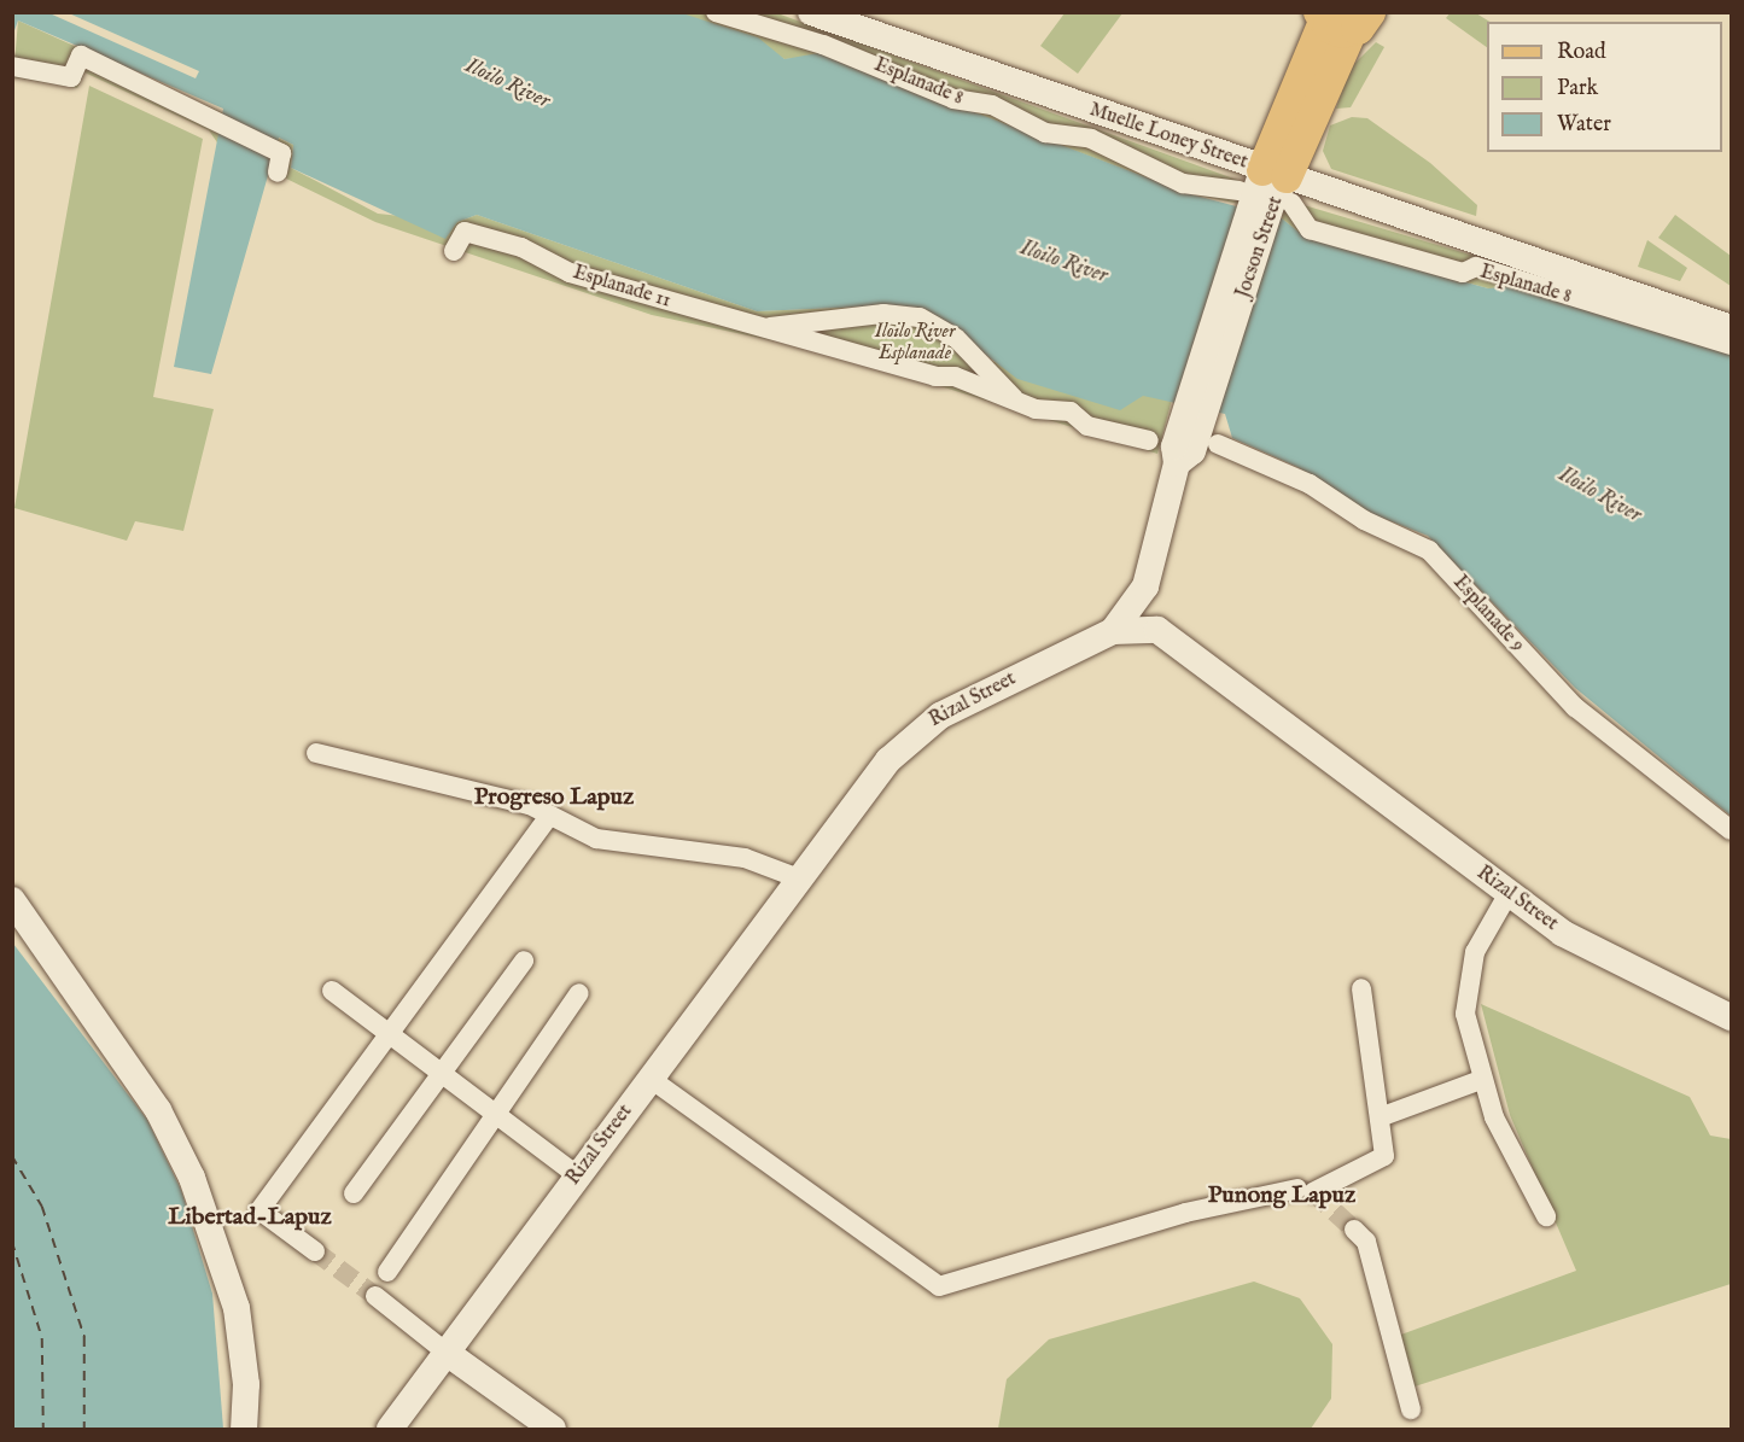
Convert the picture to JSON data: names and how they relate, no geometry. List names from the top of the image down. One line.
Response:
{"streets":{"main road":["Muelle Loney Street","Jocson Street","Rizal Street"],"street":["Esplanade 8","Esplanade 11","Esplanade 9"]},"crossings":[["Esplanade 8","Muelle Loney Street"],["Esplanade 8","Jocson Street"],["Muelle Loney Street","Jocson Street"],["Jocson Street","Esplanade 11"],["Jocson Street","Esplanade 9"],["Jocson Street","Rizal Street"],["Esplanade 11","Esplanade 9"]],"districts":["Progreso Lapuz","Punong Lapuz","Libertad-Lapuz"],"water":["Iloilo River"],"parks":["Iloilo River Esplanade"],"legend":["Road","Park","Water"]}
